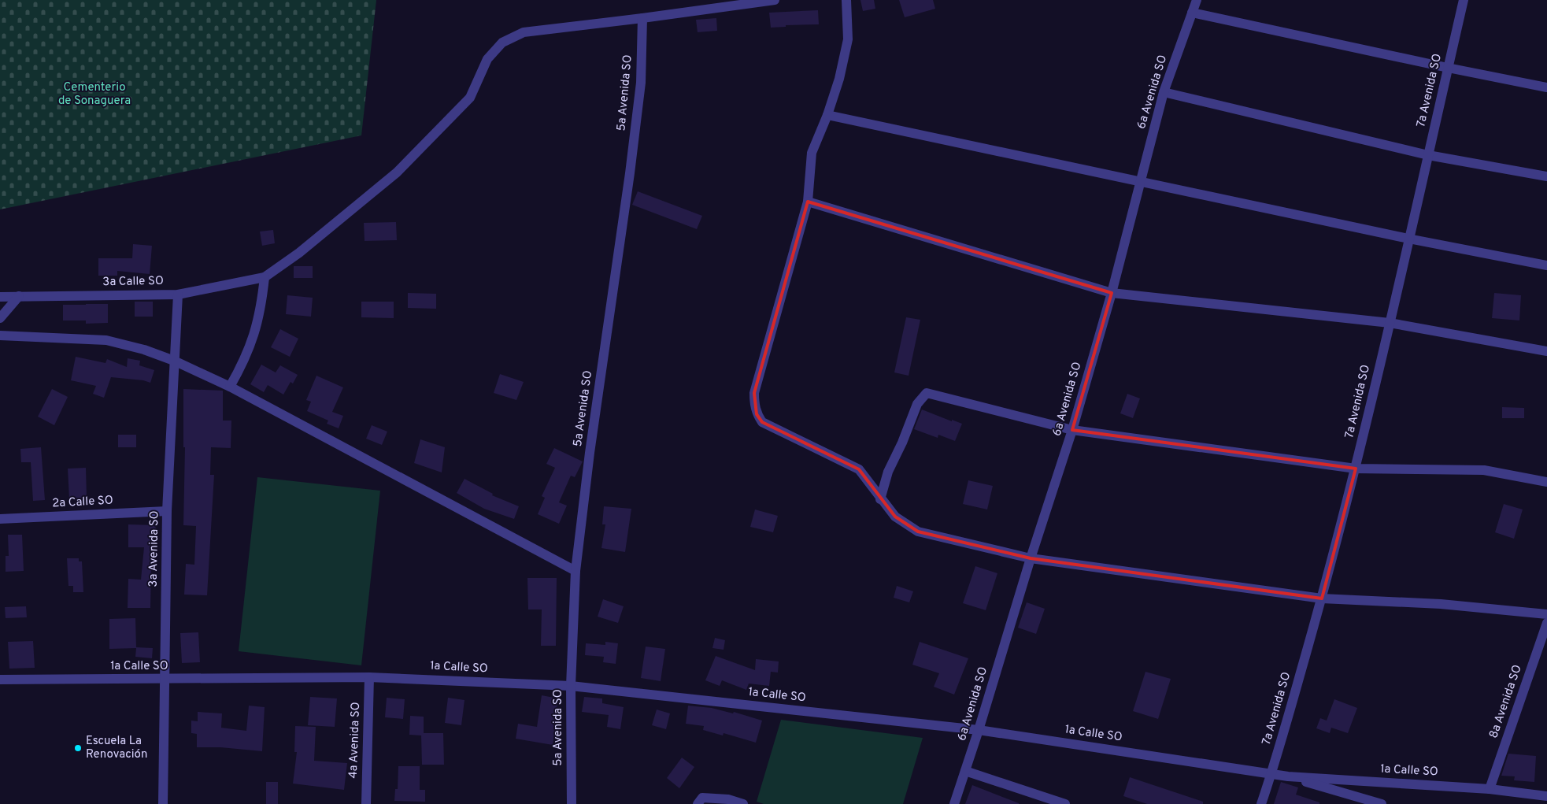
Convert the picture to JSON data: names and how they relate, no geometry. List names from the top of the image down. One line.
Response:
{"streets":{"street":["7a Avenida SO","6a Avenida SO","5a Avenida SO","3a Calle SO","2a Calle SO","3a Avenida SO","1a Calle SO","8a Avenida SO","4a Avenida SO"]},"crossings":[["7a Avenida SO","1a Calle SO"],["6a Avenida SO","1a Calle SO"],["5a Avenida SO","1a Calle SO"],["3a Calle SO","3a Avenida SO"],["2a Calle SO","3a Avenida SO"],["3a Avenida SO","1a Calle SO"],["1a Calle SO","8a Avenida SO"],["1a Calle SO","4a Avenida SO"]],"parks":["Cementerio de Sonaguera"],"places":["Escuela La Renovación"]}
